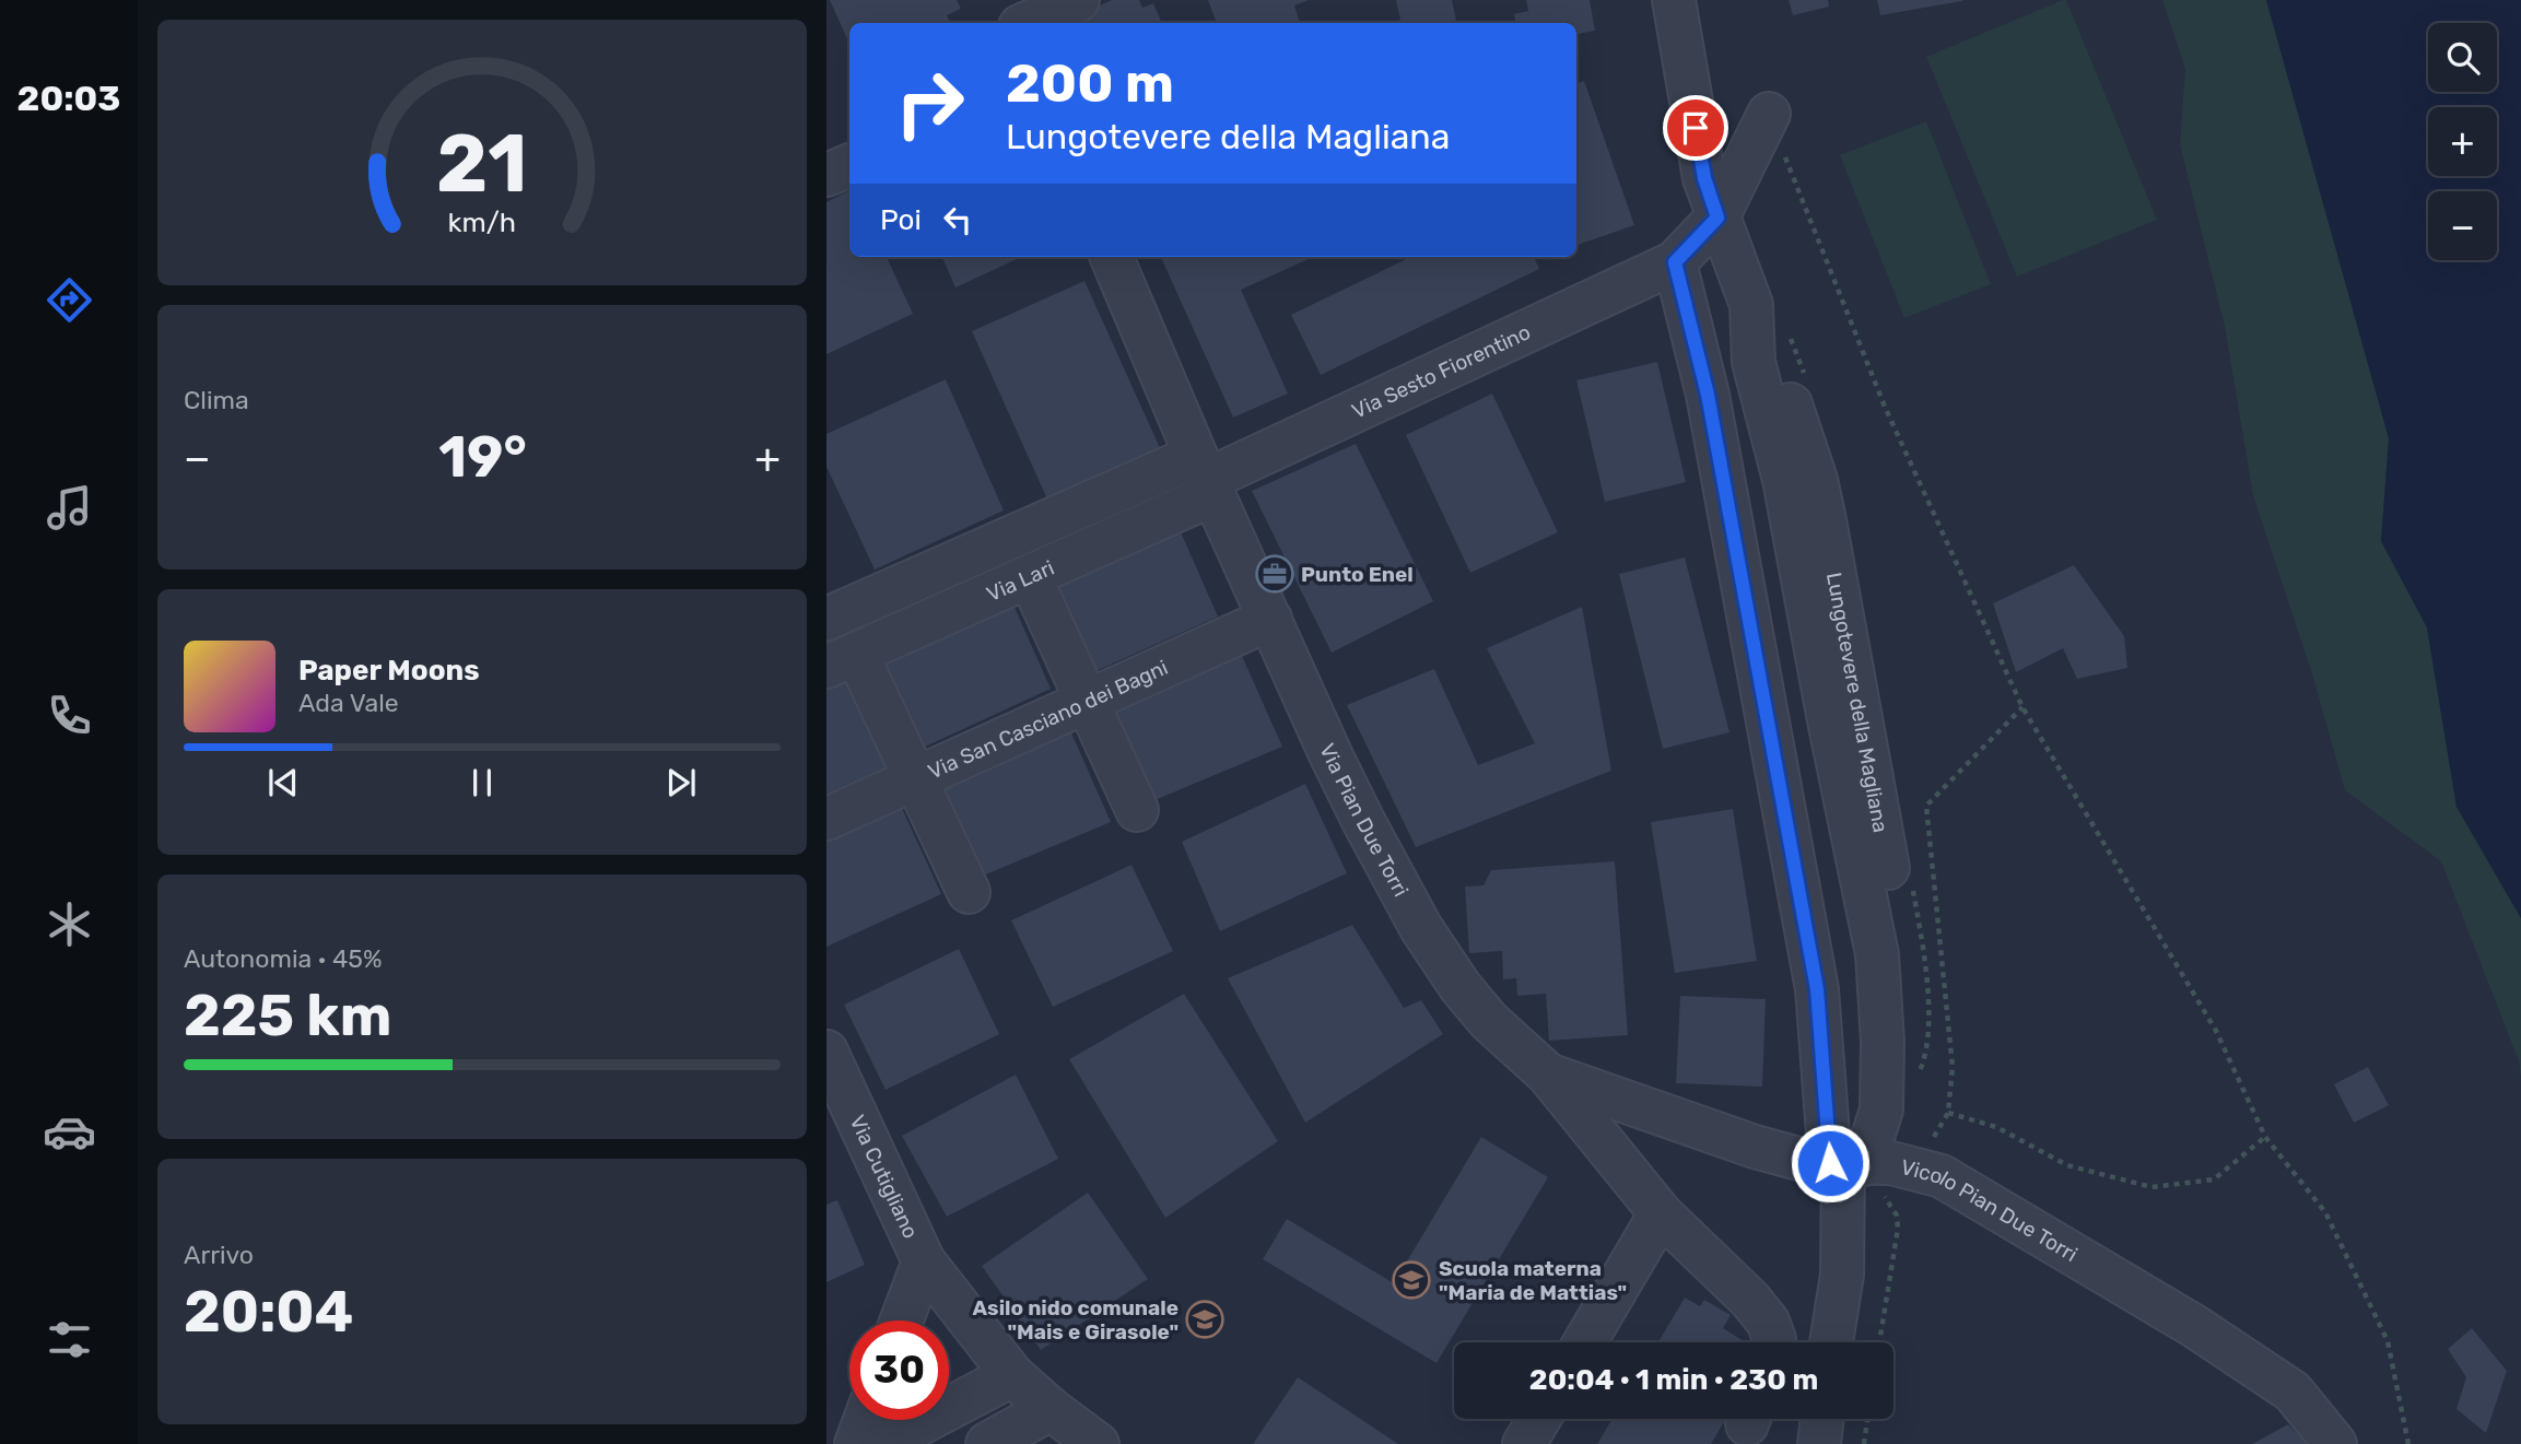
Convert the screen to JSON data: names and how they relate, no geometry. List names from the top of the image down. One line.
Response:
{"streets":{"street":["Via Sesto Fiorentino","Via Lari","Lungotevere della Magliana","Via San Casciano dei Bagni","Via Pian Due Torri","Via Cutigliano","Vicolo Pian Due Torri"]},"crossings":[["Via Sesto Fiorentino","Via Lari"],["Via Sesto Fiorentino","Lungotevere della Magliana"],["Via Sesto Fiorentino","Via Pian Due Torri"],["Via Lari","Via Pian Due Torri"],["Lungotevere della Magliana","Vicolo Pian Due Torri"],["Via San Casciano dei Bagni","Via Pian Due Torri"],["Via Pian Due Torri","Vicolo Pian Due Torri"]],"places":{"office":["Punto Enel"],"school or university":["Scuola materna \"Maria de Mattias\"","Asilo nido comunale \"Mais e Girasole\""]},"page":{"tabs":"20:03","map_buttons":["+","−"],"turn":["200 m","Lungotevere della Magliana"],"then":"Poi","tile":["Clima",["Autonomia · 45%","225 km"],["Arrivo","20:04"]],"heat":["−","19°","+"],"song":["Paper Moons","Ada Vale"],"limit":"30","trip":"20:04 · 1 min · 230 m","gauge":["21","km/h"]}}
